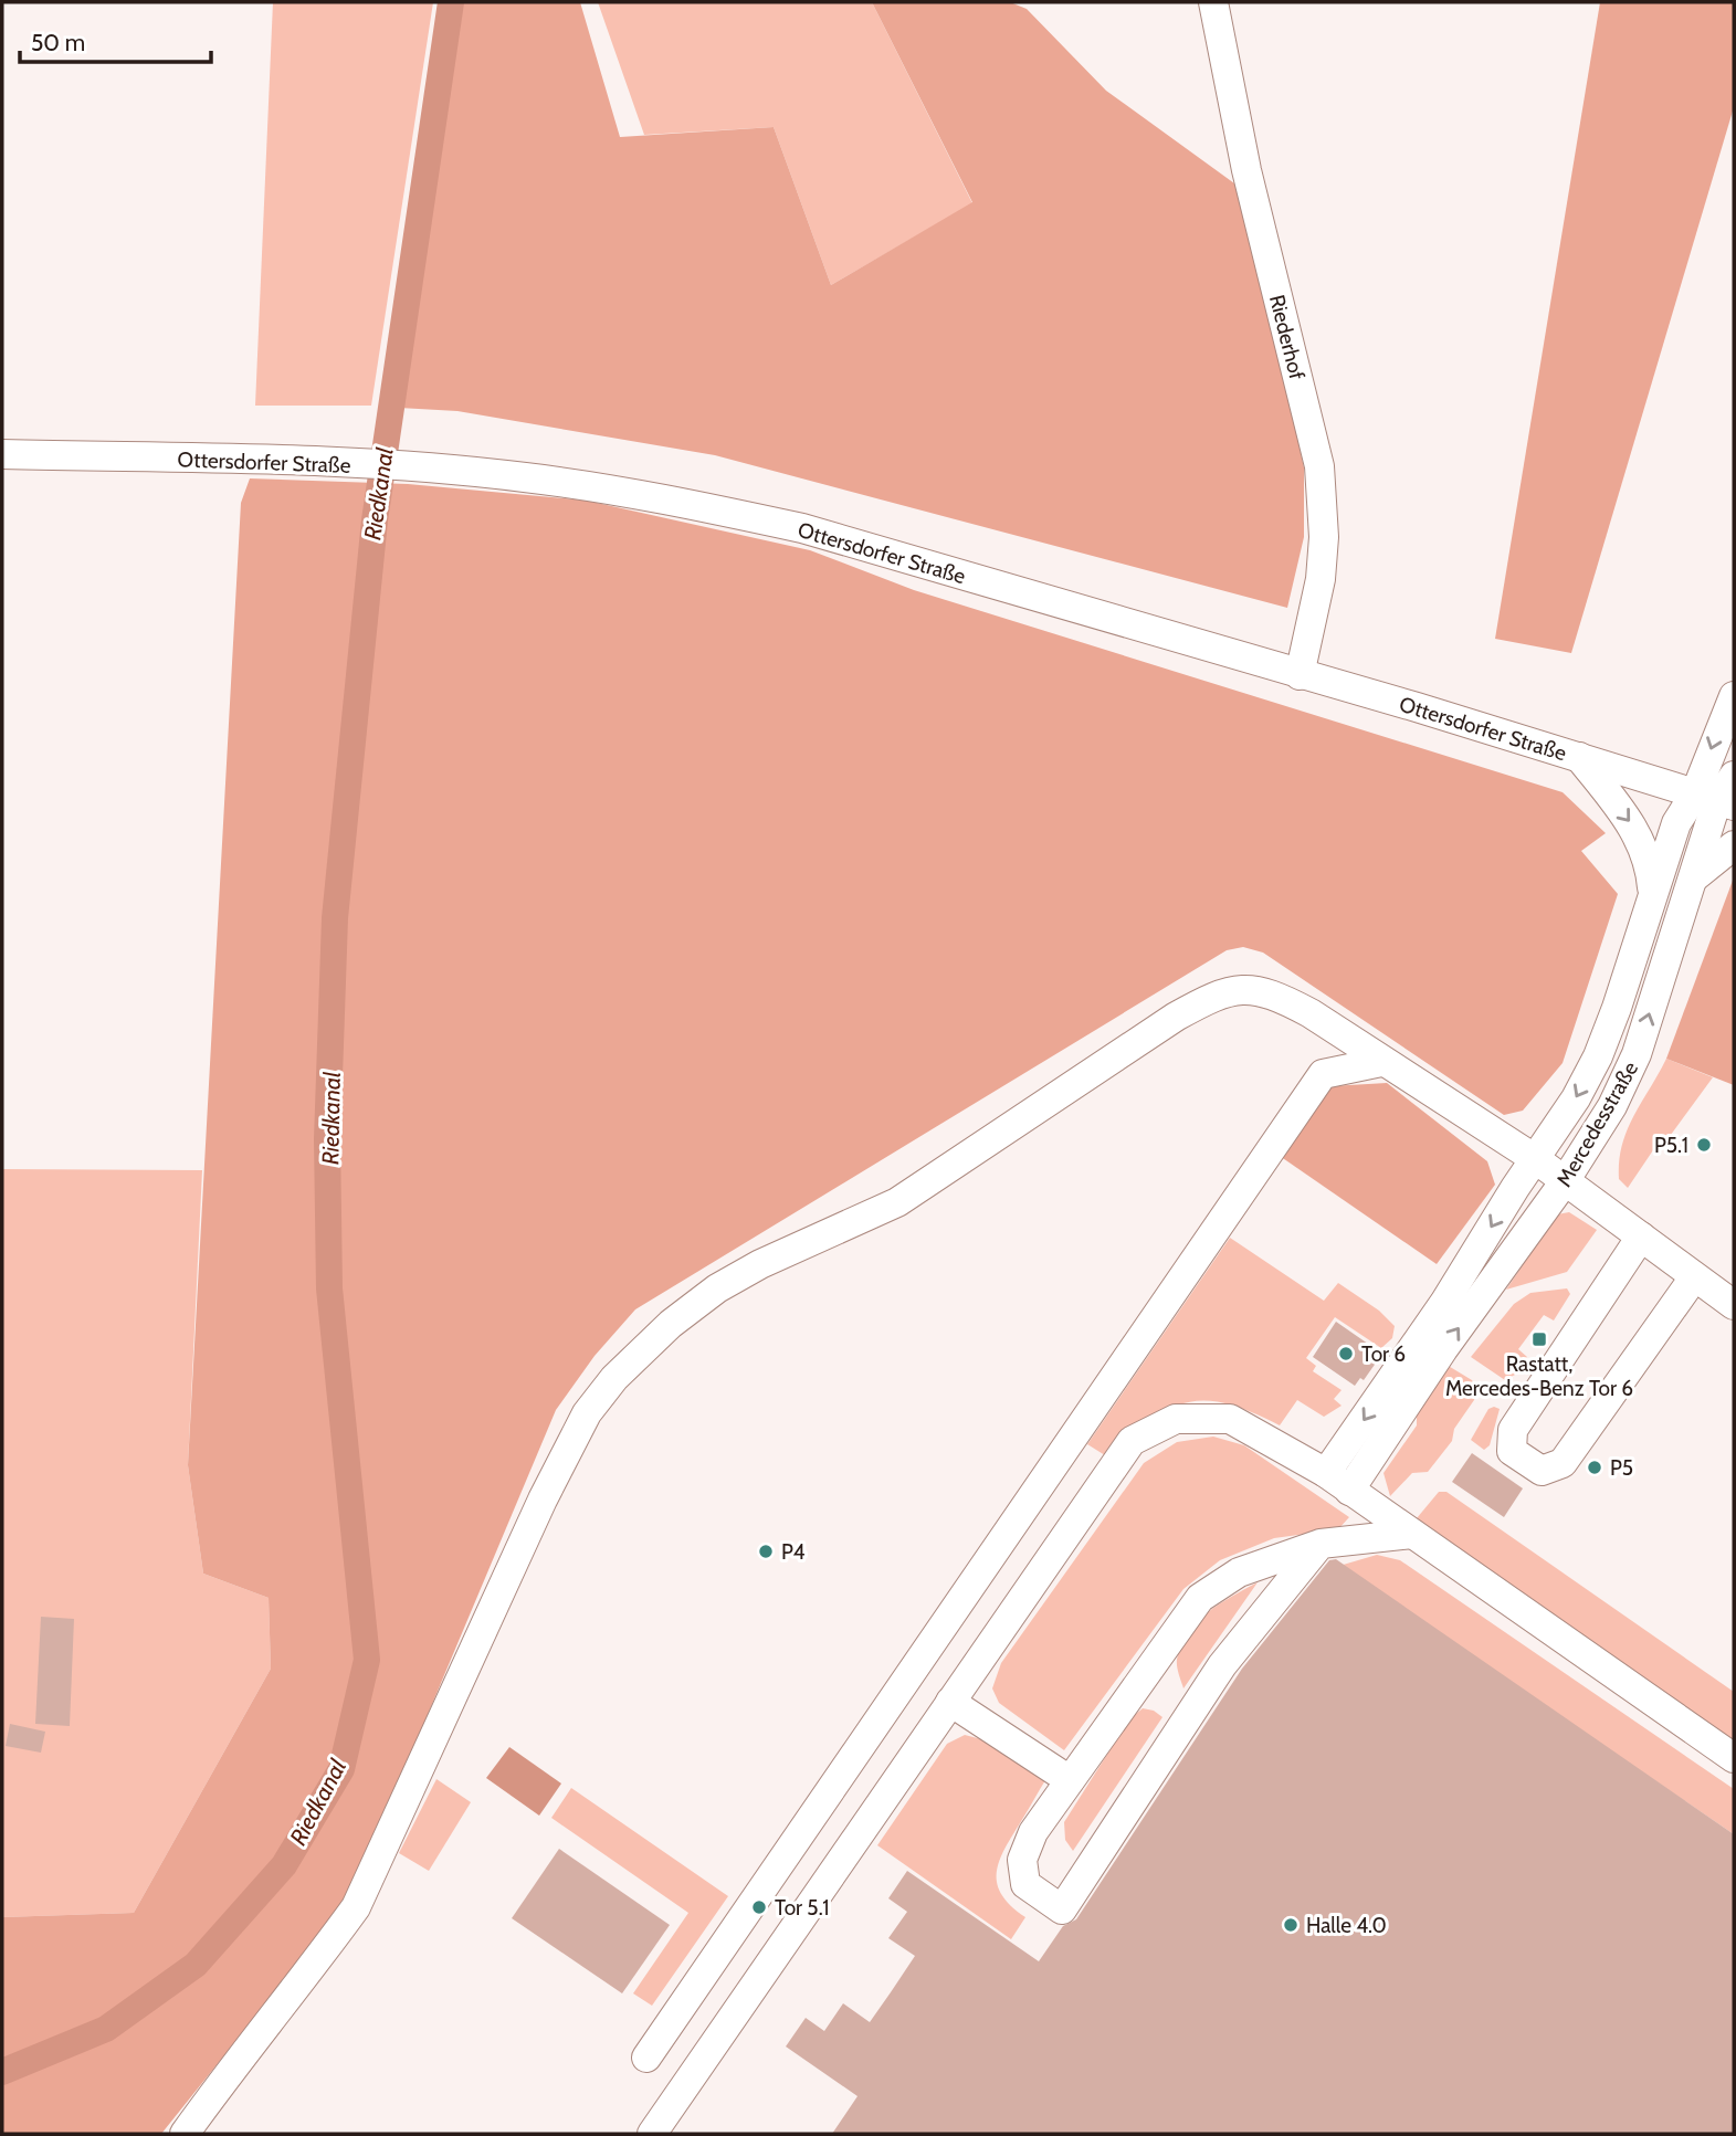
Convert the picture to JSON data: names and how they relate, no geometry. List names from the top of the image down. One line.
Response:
{"streets":{"street":["Riederhof","Ottersdorfer Straße","Mercedesstraße"]},"crossings":[["Riederhof","Ottersdorfer Straße"],["Ottersdorfer Straße","Mercedesstraße"]],"water":["Riedkanal"],"places":{"other":["P5.1","Tor 6","P5","P4","Tor 5.1","Halle 4.0"],"transit":["Rastatt, Mercedes-Benz Tor 6"]},"scale_bar":"50 m"}
